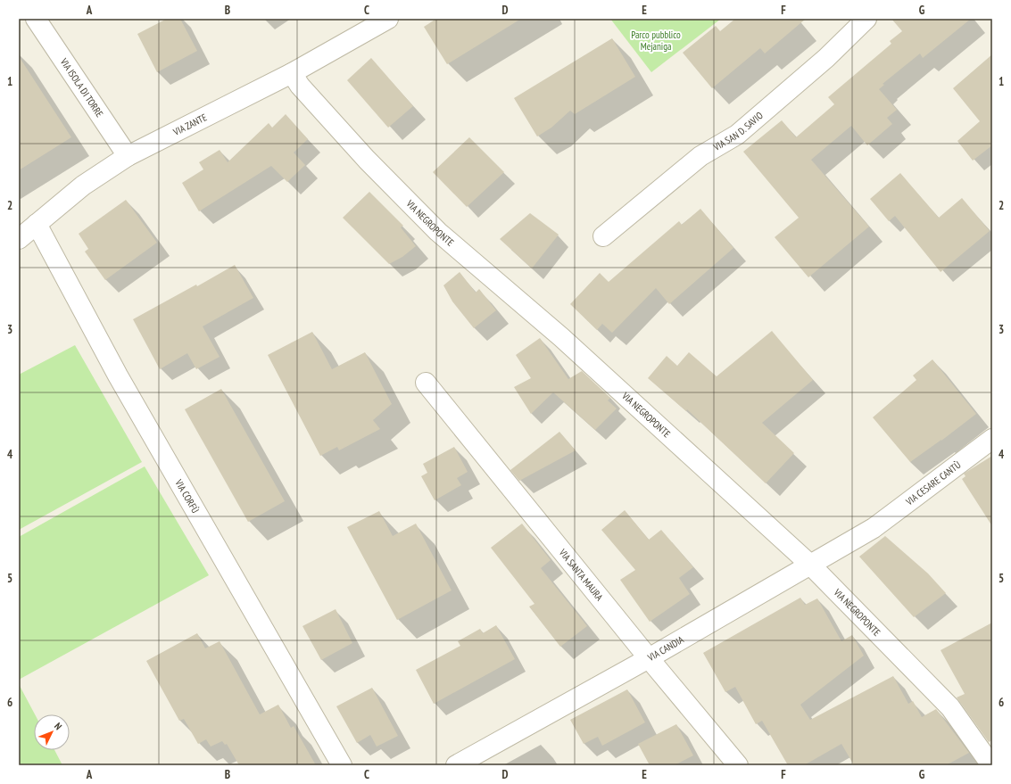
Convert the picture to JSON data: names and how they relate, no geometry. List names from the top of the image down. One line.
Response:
{"streets":{"street":["VIA ISOLA DI TORRE","VIA ZANTE","VIA SAN D. SAVIO","VIA NEGROPONTE","VIA CESARE CANTÙ","VIA CORFÙ","VIA SANTA MAURA","VIA CANDIA"]},"crossings":[["VIA ISOLA DI TORRE","VIA ZANTE"],["VIA ZANTE","VIA NEGROPONTE"],["VIA ZANTE","VIA CORFÙ"],["VIA NEGROPONTE","VIA CANDIA"],["VIA CESARE CANTÙ","VIA CANDIA"],["VIA SANTA MAURA","VIA CANDIA"]],"parks":["Parco pubblico Mejaniga"],"north":"top right","grid":{"columns":["A","B","C","D","E","F","G"],"rows":["1","2","3","4","5","6"]}}
